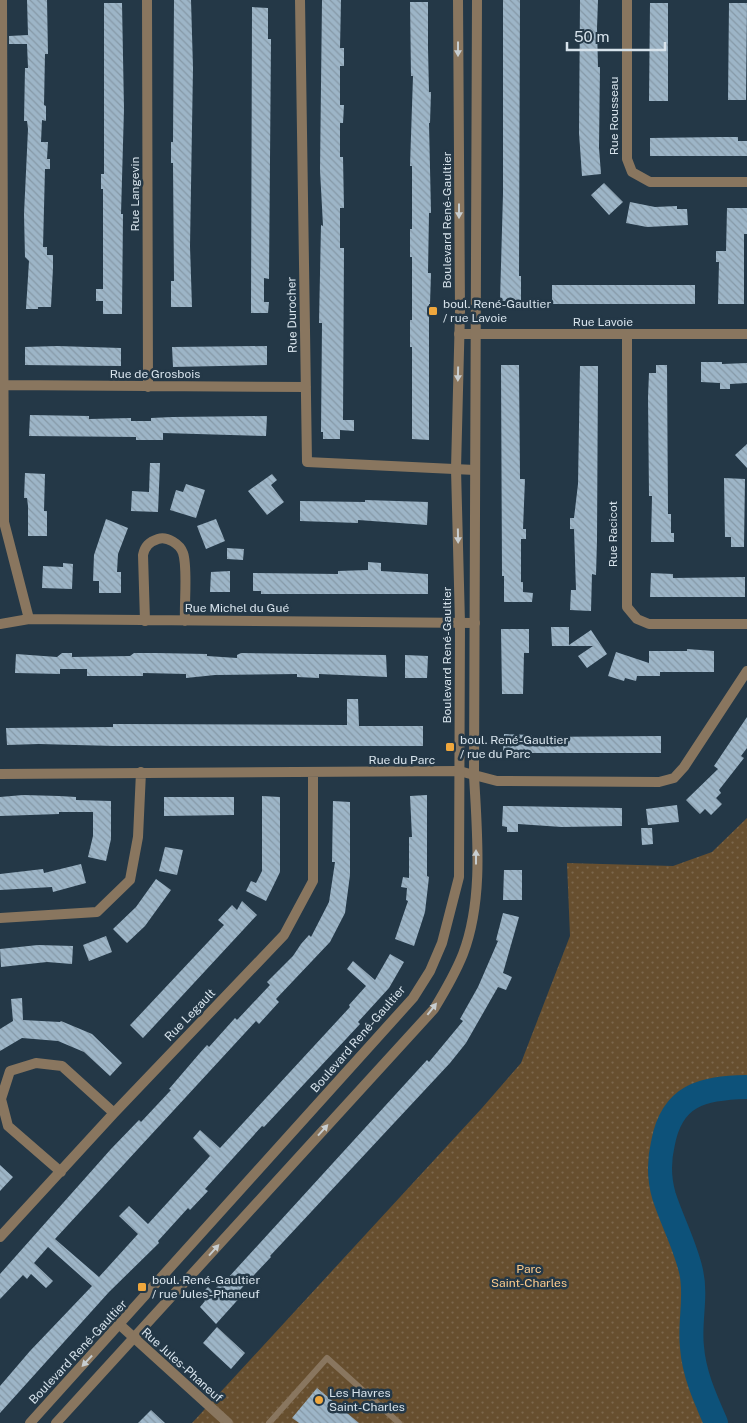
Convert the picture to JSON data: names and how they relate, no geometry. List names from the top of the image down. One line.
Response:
{"streets":{"street":["Rue Rousseau","Rue Langevin","Boulevard René-Gaultier","Rue Durocher","Rue Lavoie","Rue de Grosbois","Rue Racicot","Rue Michel du Gué","Rue du Parc","Rue Legault","Rue Jules-Phaneuf"]},"crossings":[["Rue Langevin","Rue de Grosbois"],["Boulevard René-Gaultier","Rue Durocher"],["Boulevard René-Gaultier","Rue Lavoie"],["Boulevard René-Gaultier","Rue Michel du Gué"],["Boulevard René-Gaultier","Rue du Parc"],["Boulevard René-Gaultier","Rue Jules-Phaneuf"],["Rue Durocher","Rue de Grosbois"],["Rue Lavoie","Rue Racicot"],["Rue du Parc","Rue Legault"]],"parks":["Parc Saint-Charles"],"places":{"transit":["boul. René-Gaultier / rue Lavoie","boul. René-Gaultier / rue du Parc","boul. René-Gaultier / rue Jules-Phaneuf"],"other":["Les Havres Saint-Charles"]},"scale_bar":"50 m"}
